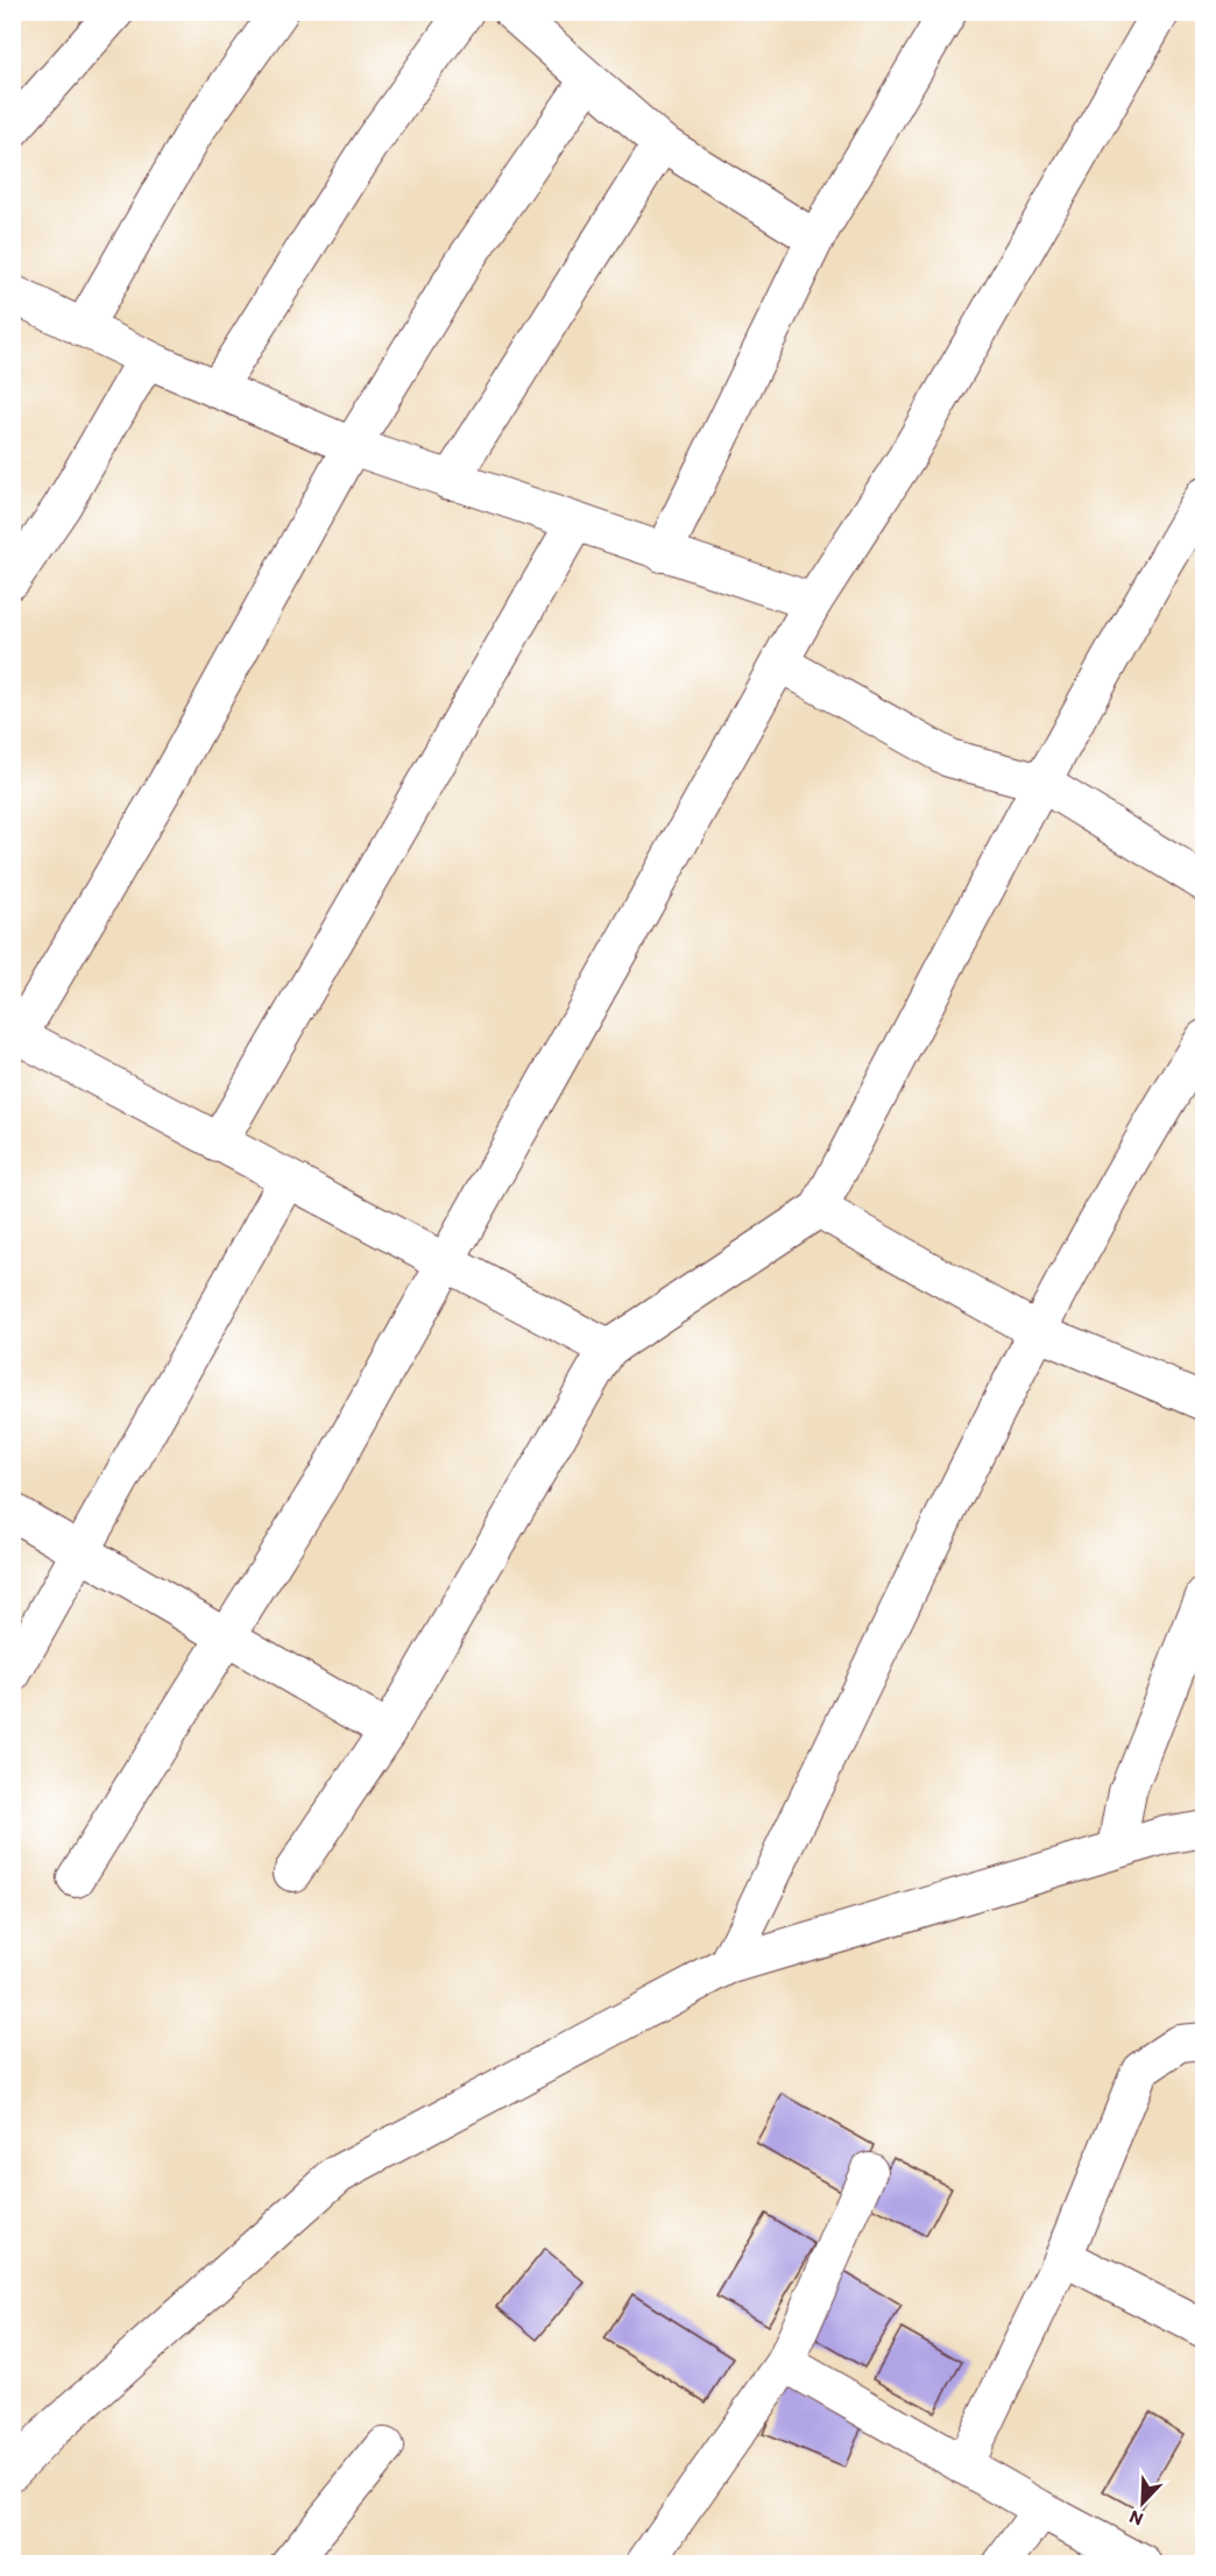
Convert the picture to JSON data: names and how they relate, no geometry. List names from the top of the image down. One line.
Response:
{"north":"bottom left"}
